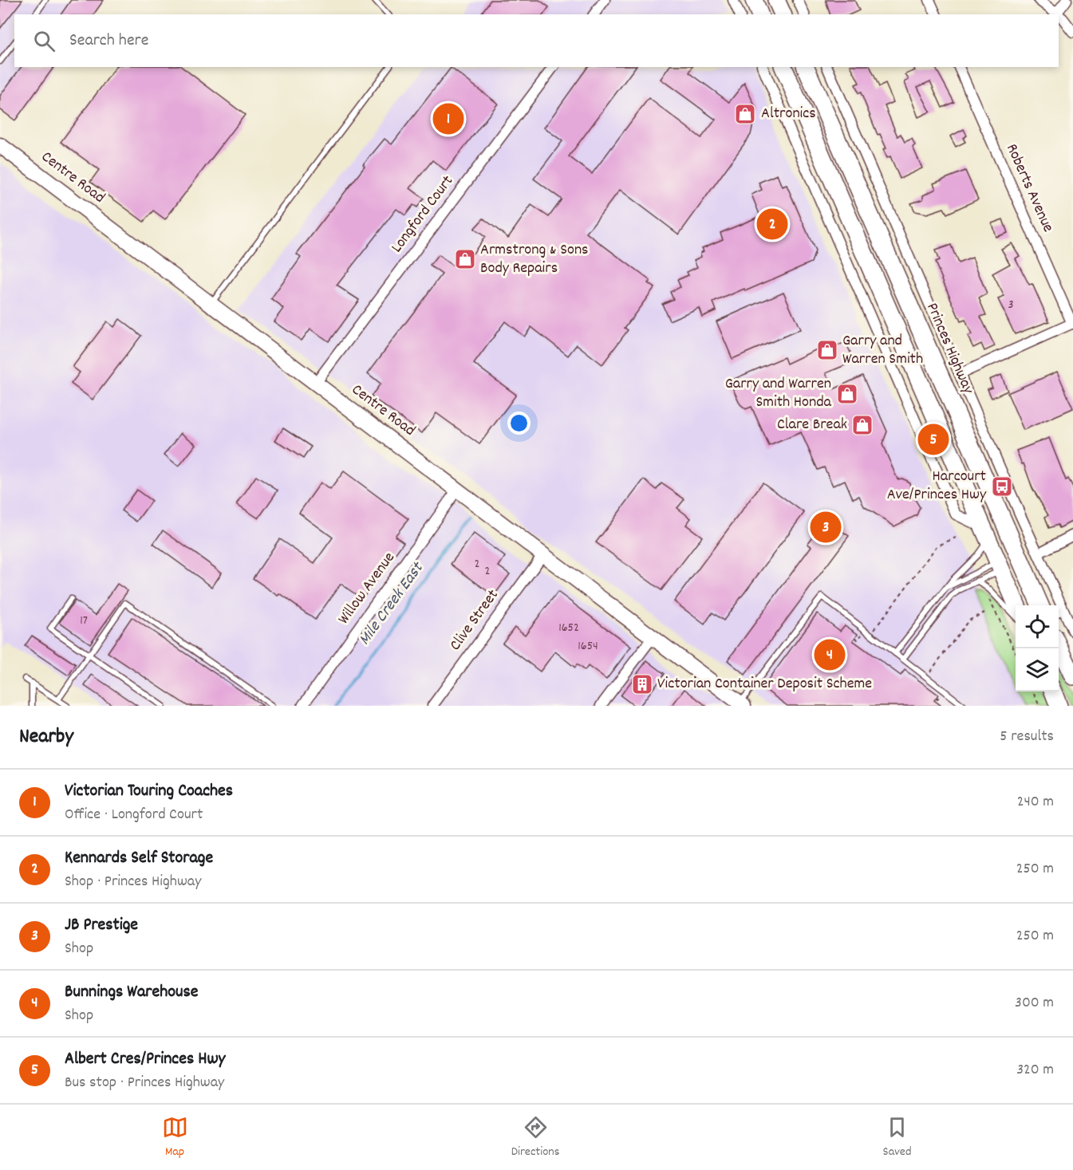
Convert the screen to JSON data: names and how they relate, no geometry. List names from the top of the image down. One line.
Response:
{"streets":{"highway":["Princes Highway"],"main road":["Centre Road"],"street":["Roberts Avenue","Longford Court","Willow Avenue","Clive Street"]},"crossings":[["Centre Road","Longford Court"],["Centre Road","Willow Avenue"],["Centre Road","Clive Street"]],"water":["Mile Creek East"],"places":{"shop":["Altronics","Armstrong & Sons Body Repairs","Garry and Warren Smith","Garry and Warren Smith Honda","Clare Break"],"bus stop":["Harcourt Ave/Princes Hwy"],"building":["Victorian Container Deposit Scheme"]},"house_numbers":["3","2","2","17","1652","1654"],"page":{"search":"Search here","pins":["1","2","5","3","4"],"heading":["Nearby","5 results"],"list":[{"mark":"1","name":"Victorian Touring Coaches","note":"Office · Longford Court","value":"240 m"},{"mark":"2","name":"Kennards Self Storage","note":"Shop · Princes Highway","value":"250 m"},{"mark":"3","name":"JB Prestige","note":"Shop","value":"250 m"},{"mark":"4","name":"Bunnings Warehouse","note":"Shop","value":"300 m"},{"mark":"5","name":"Albert Cres/Princes Hwy","note":"Bus stop · Princes Highway","value":"320 m"}],"nav":["Map","Directions","Saved"]}}
